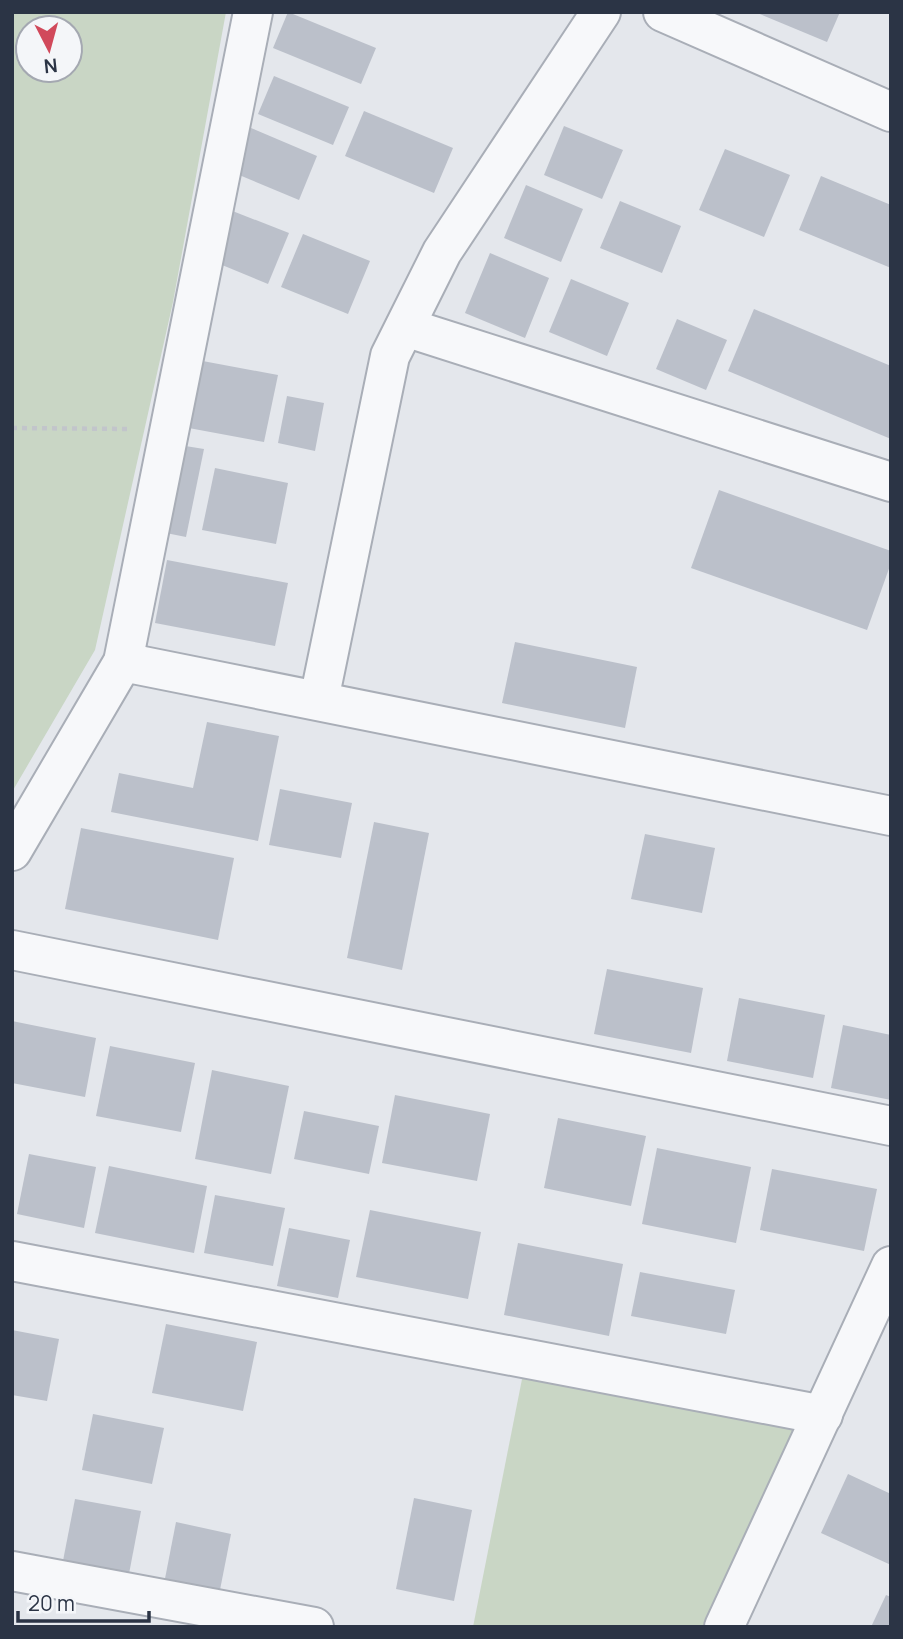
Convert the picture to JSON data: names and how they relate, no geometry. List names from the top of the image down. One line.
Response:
{"scale_bar":"20 m","north":"bottom"}
